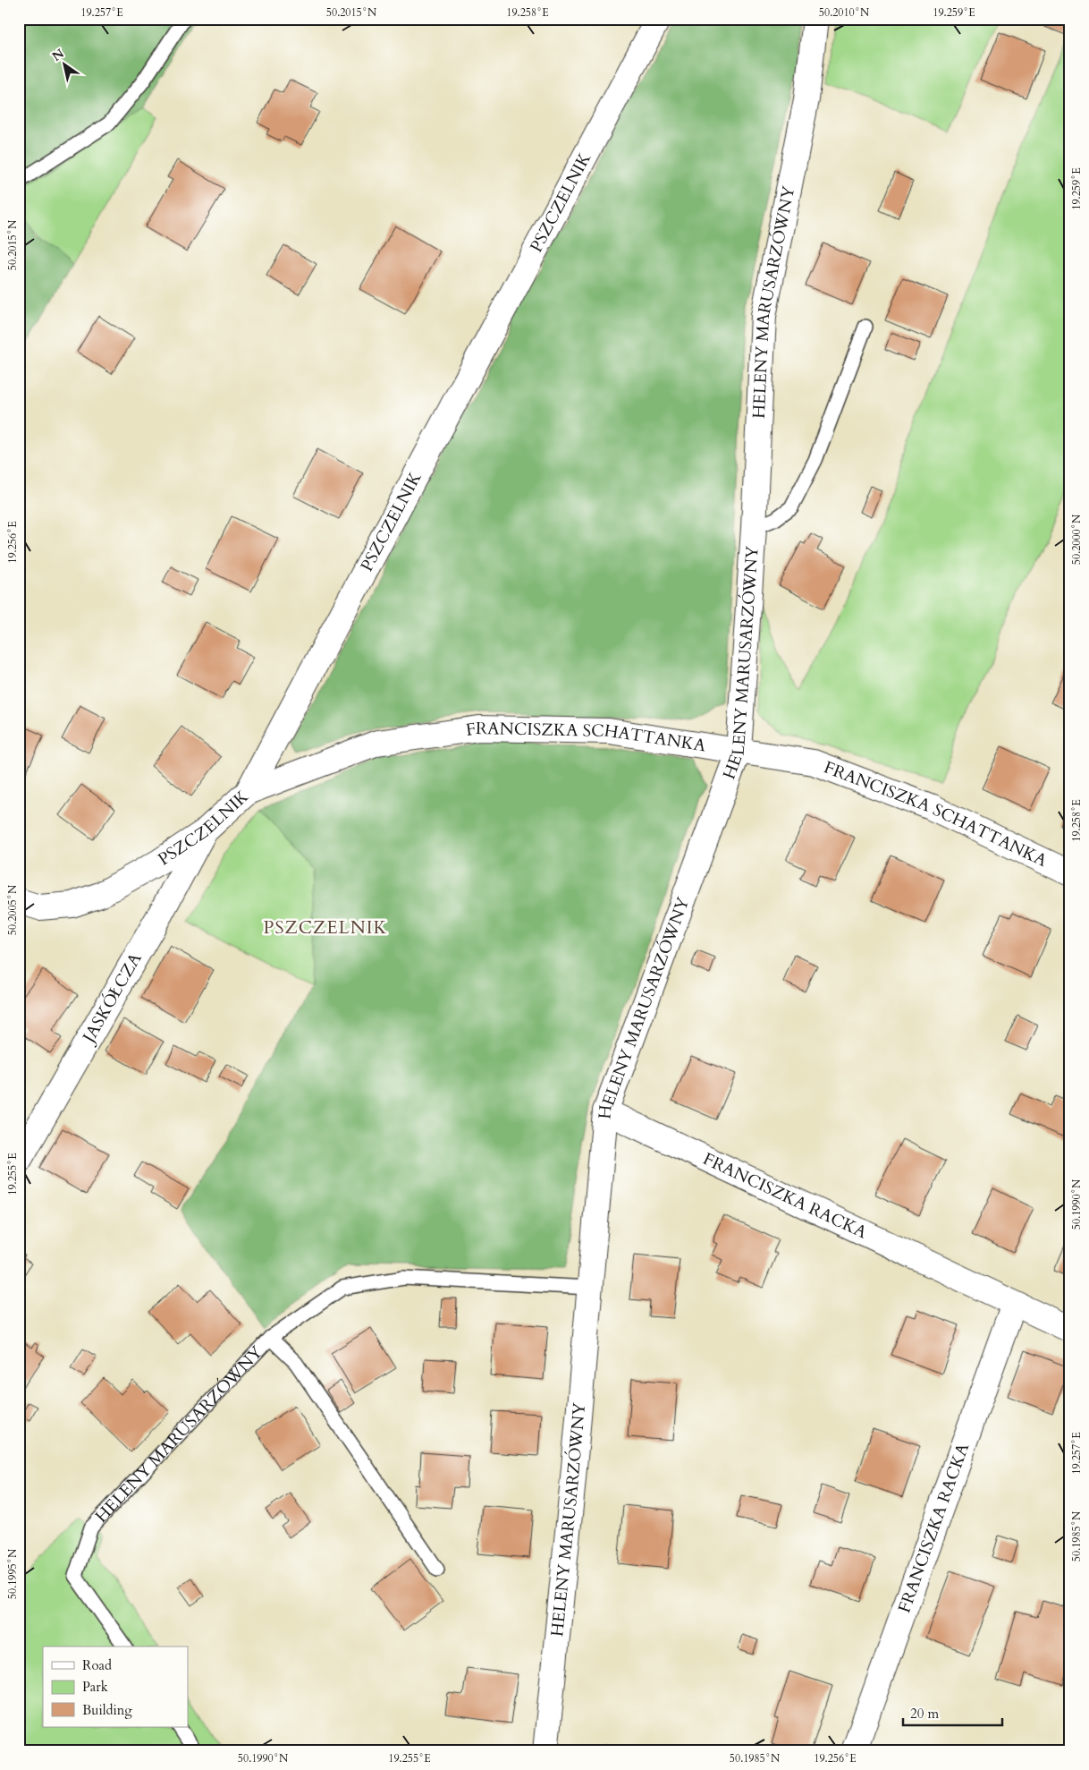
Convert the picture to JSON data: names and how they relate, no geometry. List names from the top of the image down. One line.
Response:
{"streets":{"street":["PSZCZELNIK","HELENY MARUSARZÓWNY","FRANCISZKA SCHATTANKA","JASKÓŁCZA","FRANCISZKA RACKA"]},"crossings":[["PSZCZELNIK","FRANCISZKA SCHATTANKA"],["PSZCZELNIK","JASKÓŁCZA"],["HELENY MARUSARZÓWNY","FRANCISZKA SCHATTANKA"],["HELENY MARUSARZÓWNY","FRANCISZKA RACKA"]],"districts":["PSZCZELNIK"],"legend":["Road","Park","Building"],"scale_bar":"20 m","north":"top left","coordinates":["19.257°E","50.2015°N","19.258°E","50.2010°N","19.259°E","50.2000°N","19.256°E","50.2005°N","19.255°E","50.1990°N","50.1985°N","50.1995°N"]}
